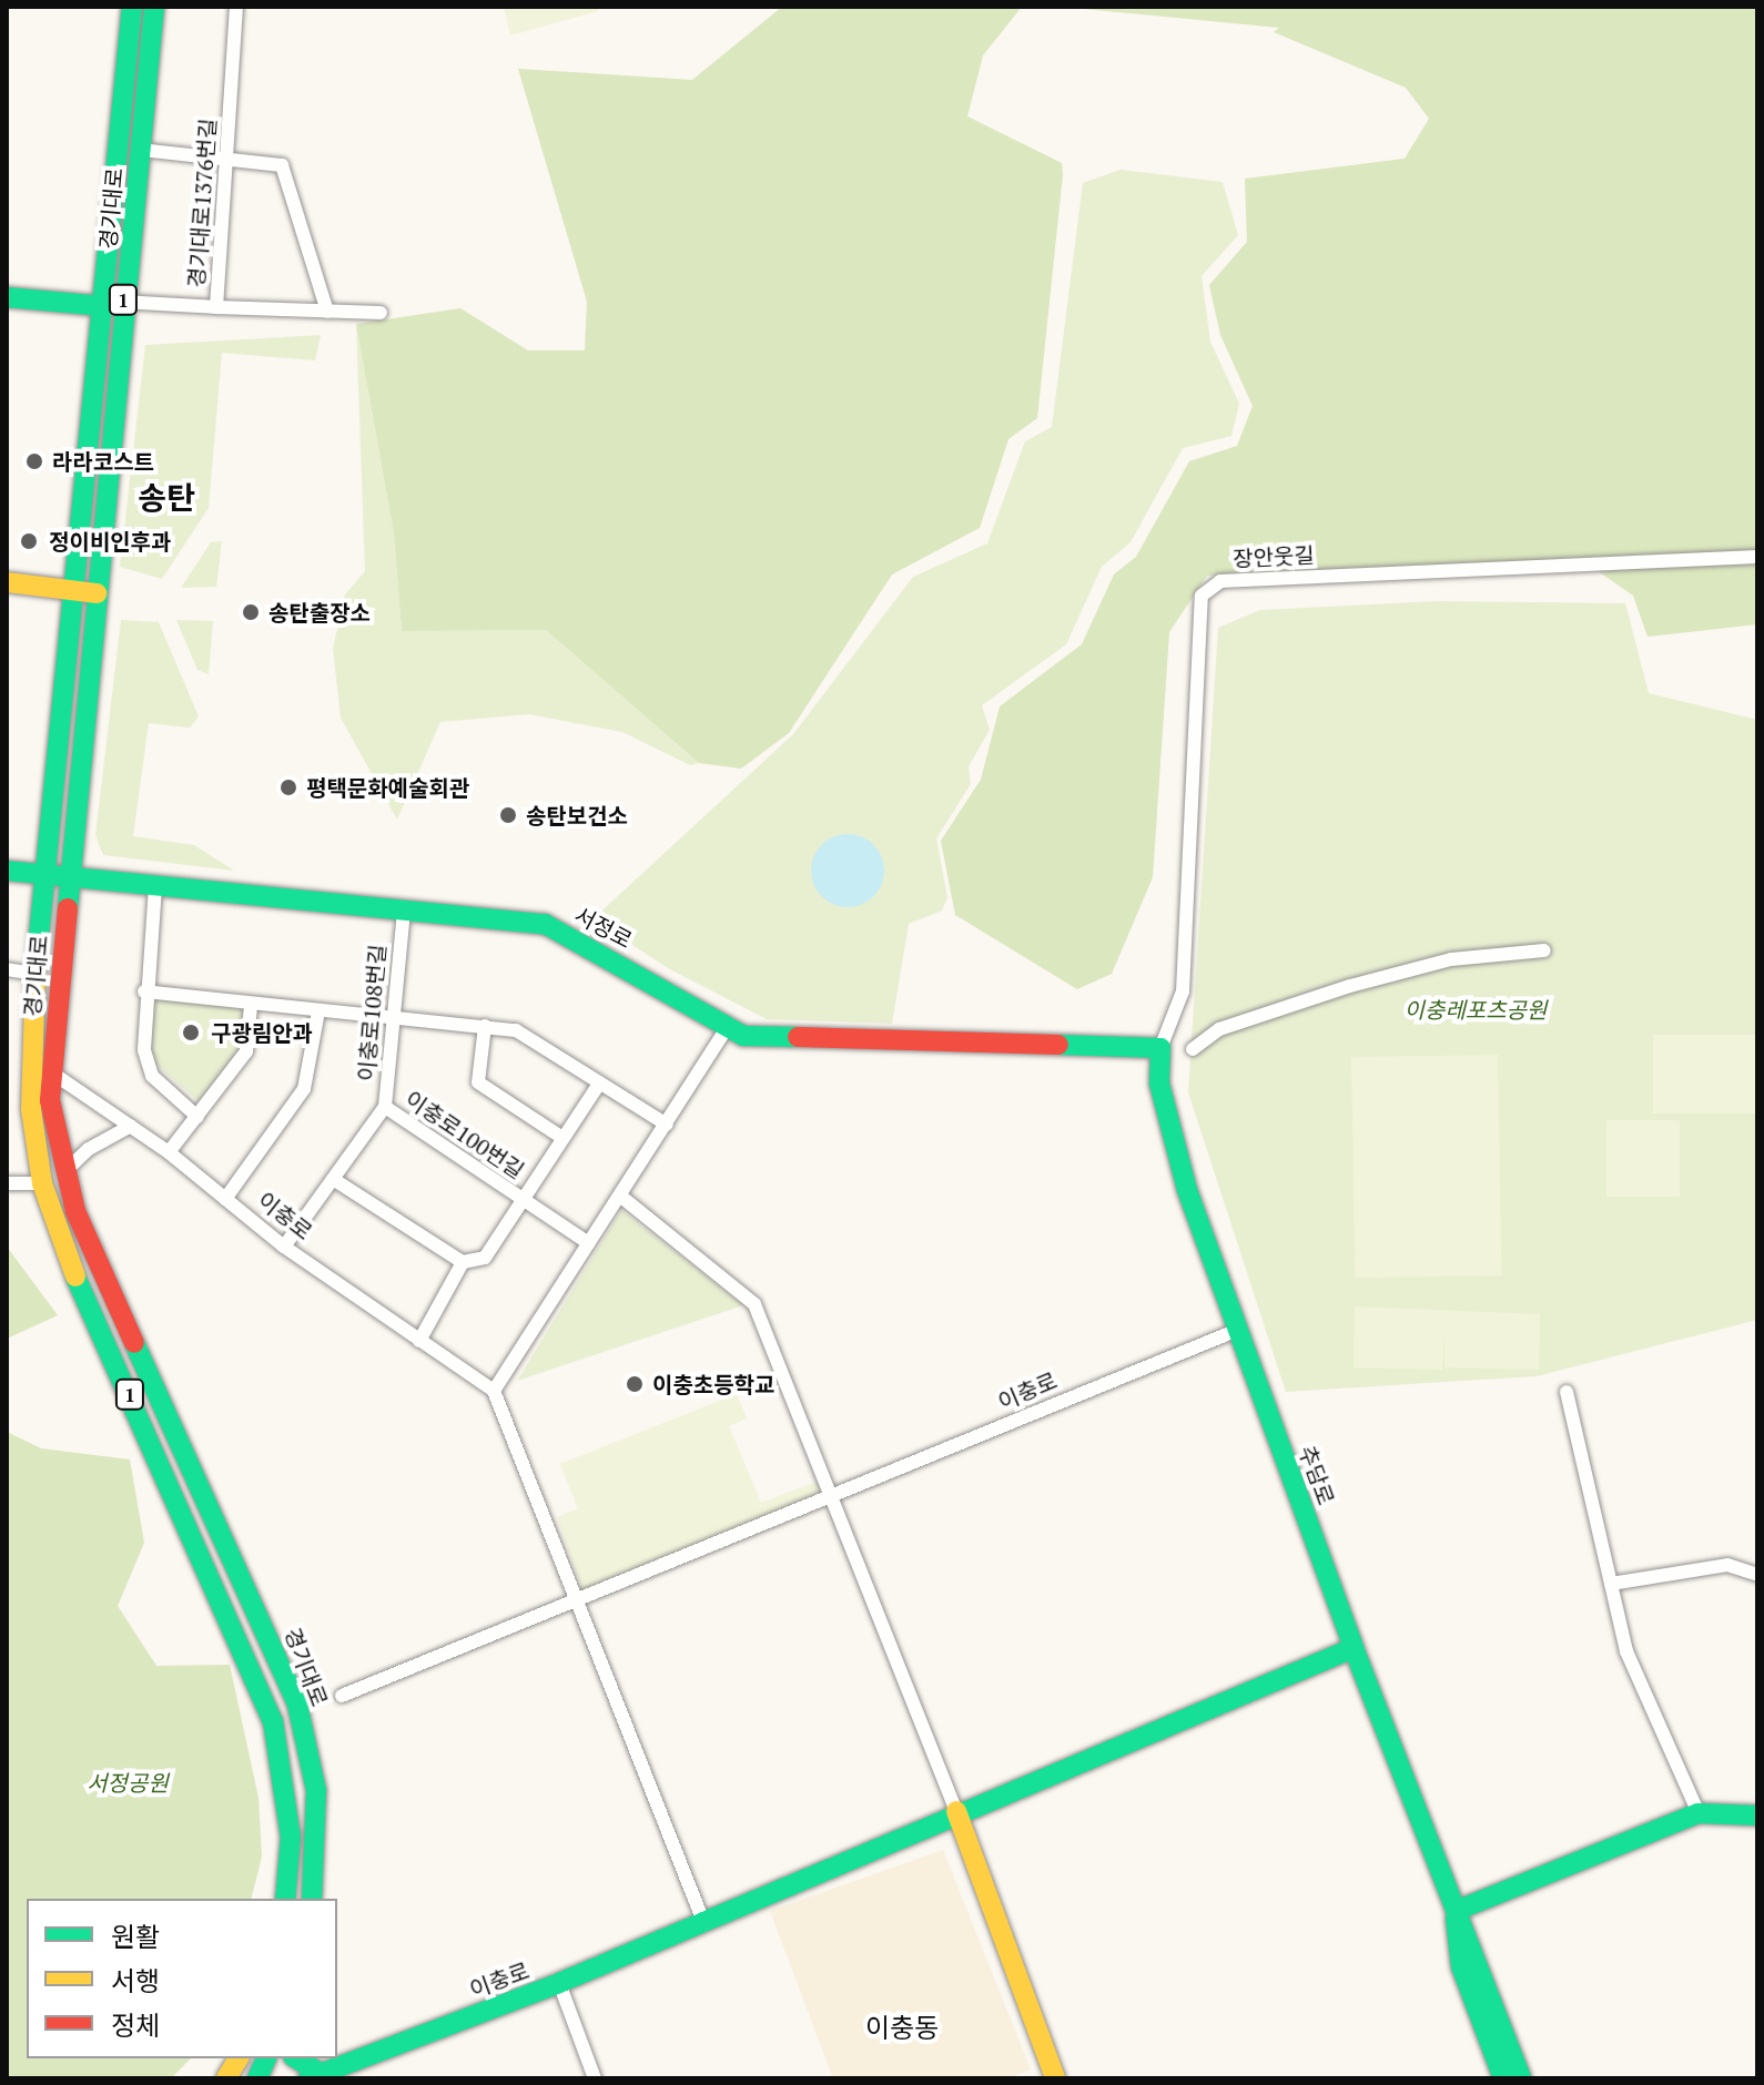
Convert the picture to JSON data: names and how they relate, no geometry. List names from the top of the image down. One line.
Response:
{"streets":{"street":["경기대로1376번길","경기대로","1","장안웃길","서정로","이충로108번길","이충로100번길","이충로","추담로"]},"crossings":[["경기대로1376번길","경기대로"],["경기대로","서정로"],["경기대로","이충로"],["장안웃길","서정로"],["장안웃길","추담로"],["서정로","이충로108번길"],["서정로","추담로"],["이충로108번길","이충로100번길"],["이충로108번길","이충로"],["이충로100번길","이충로"],["이충로","추담로"]],"districts":["송탄","이충동"],"parks":["이충레포츠공원","서정공원"],"places":["라라코스트","정이비인후과","송탄출장소","평택문화예술회관","송탄보건소","구광림안과","이충초등학교"],"legend":["원활","서행","정체"]}
